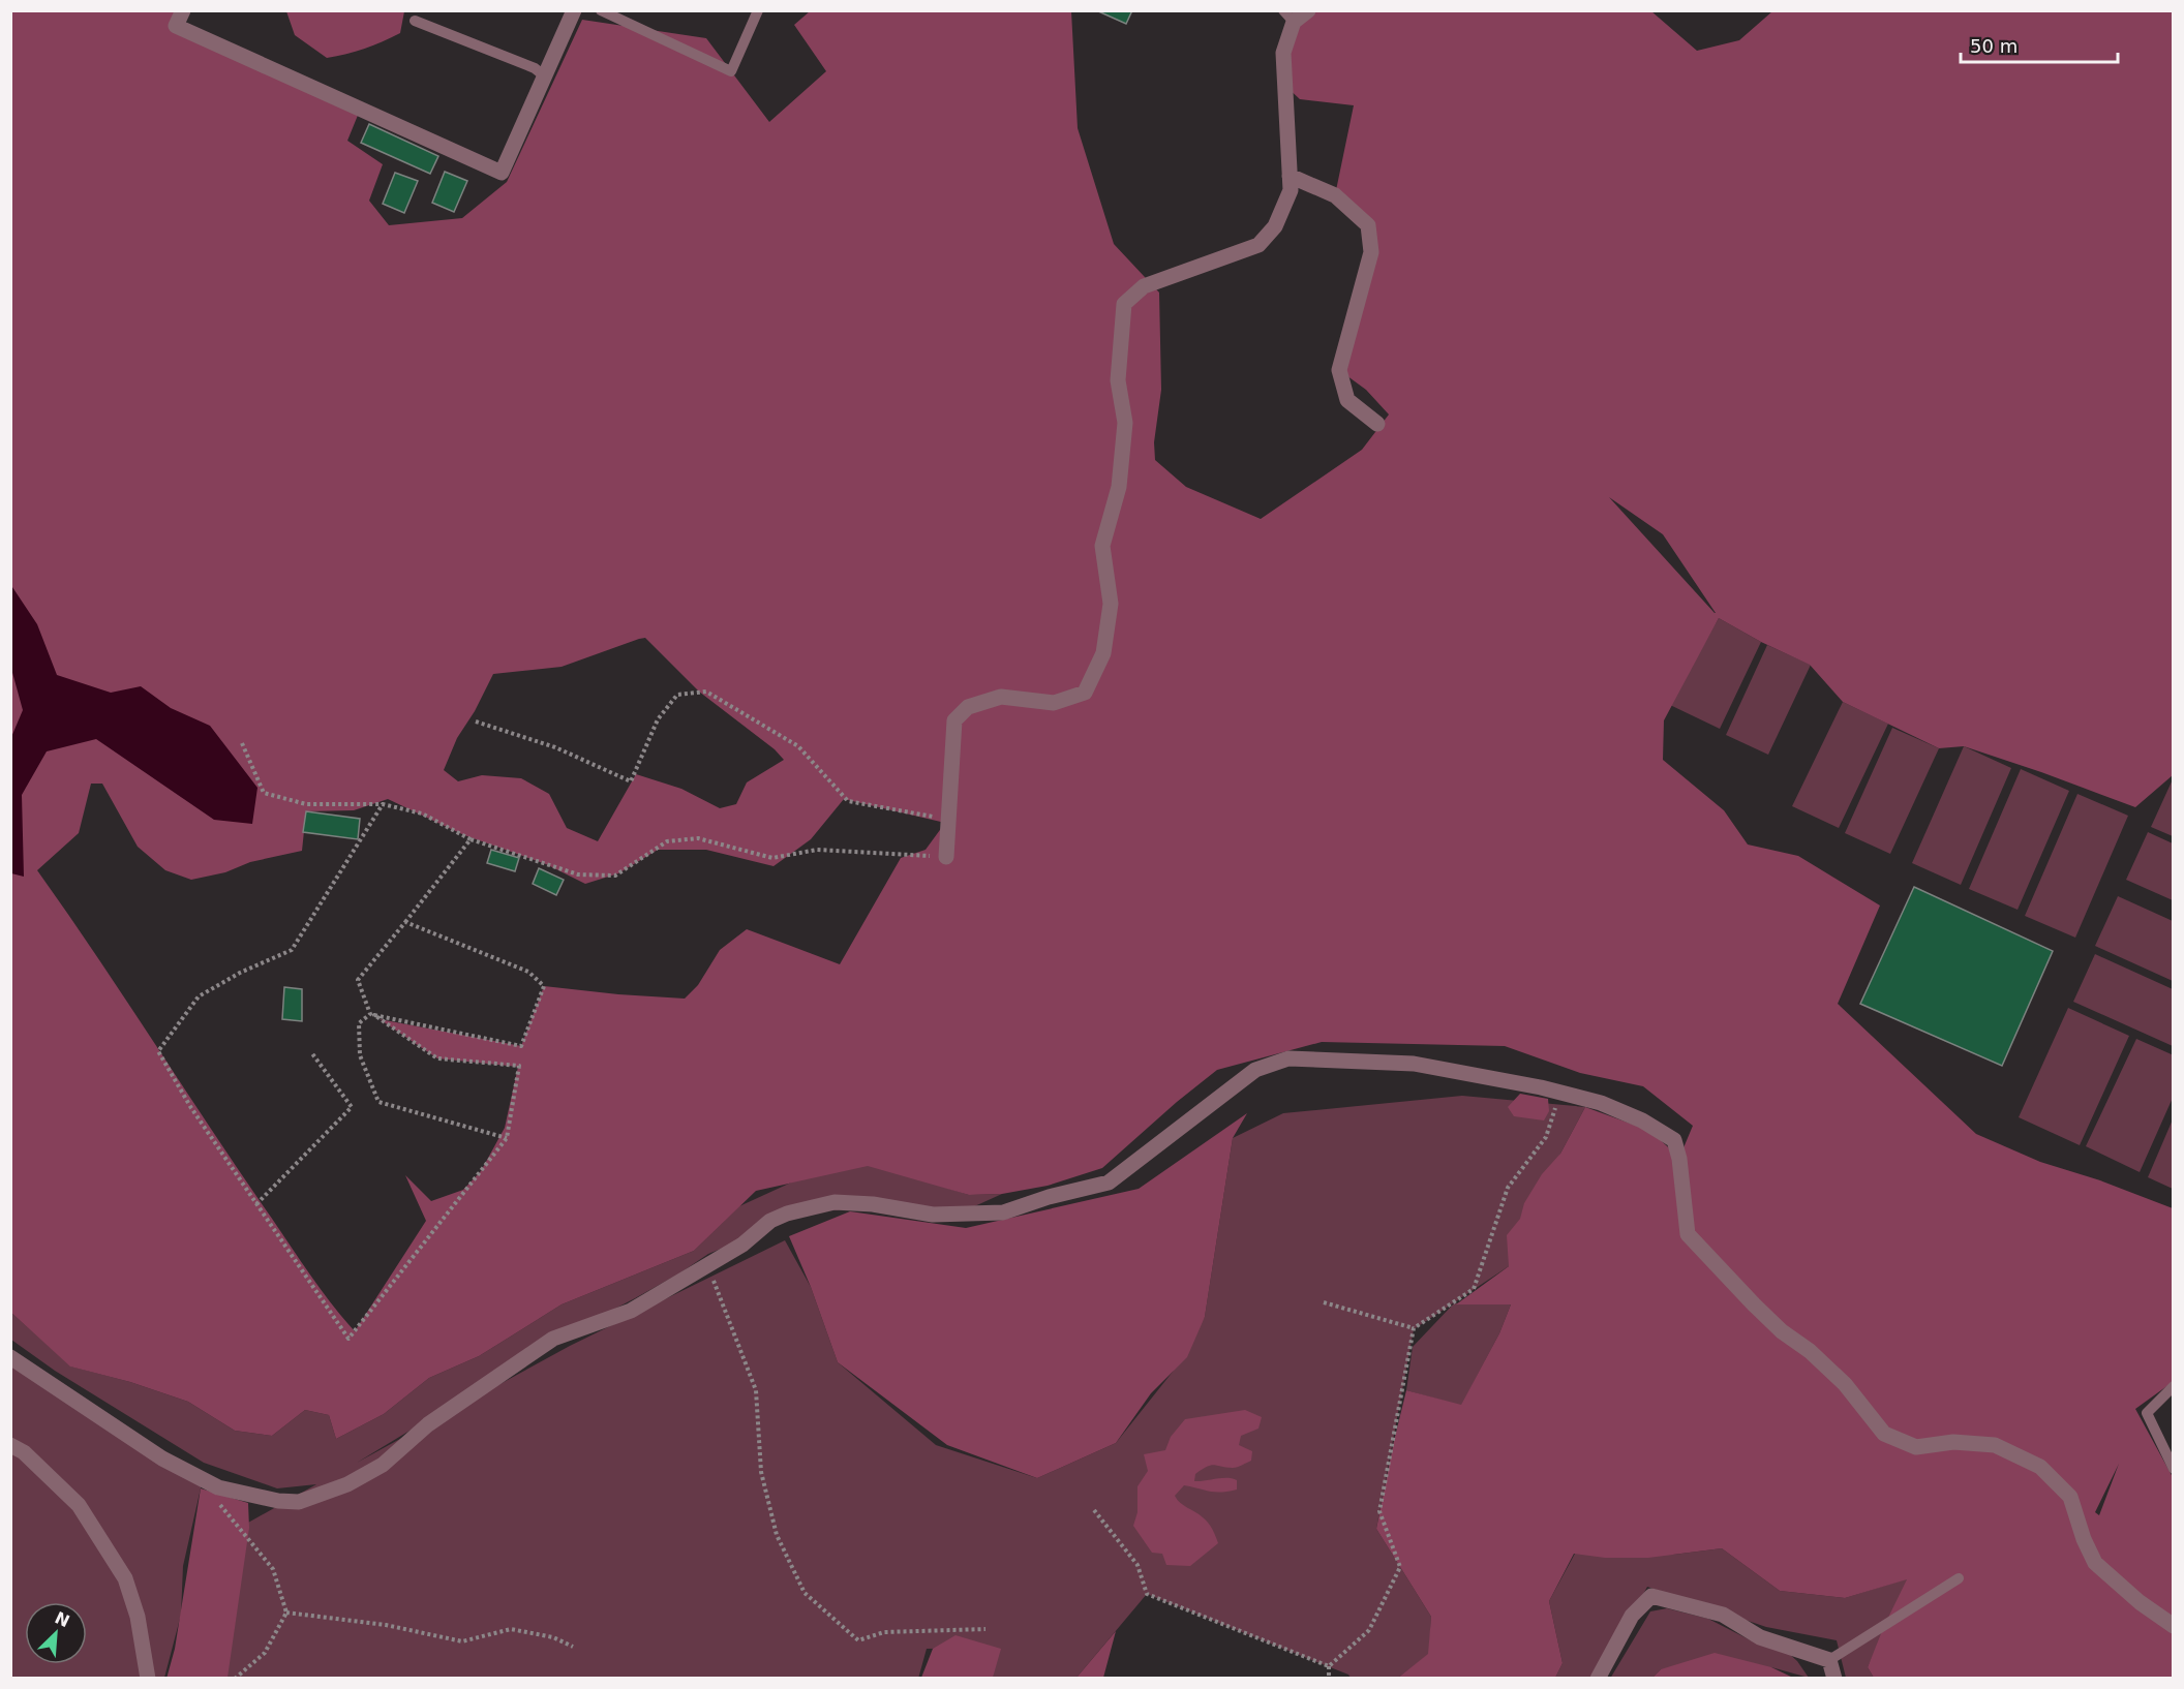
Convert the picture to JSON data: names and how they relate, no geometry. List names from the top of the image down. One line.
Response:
{"scale_bar":"50 m","north":"top right"}
